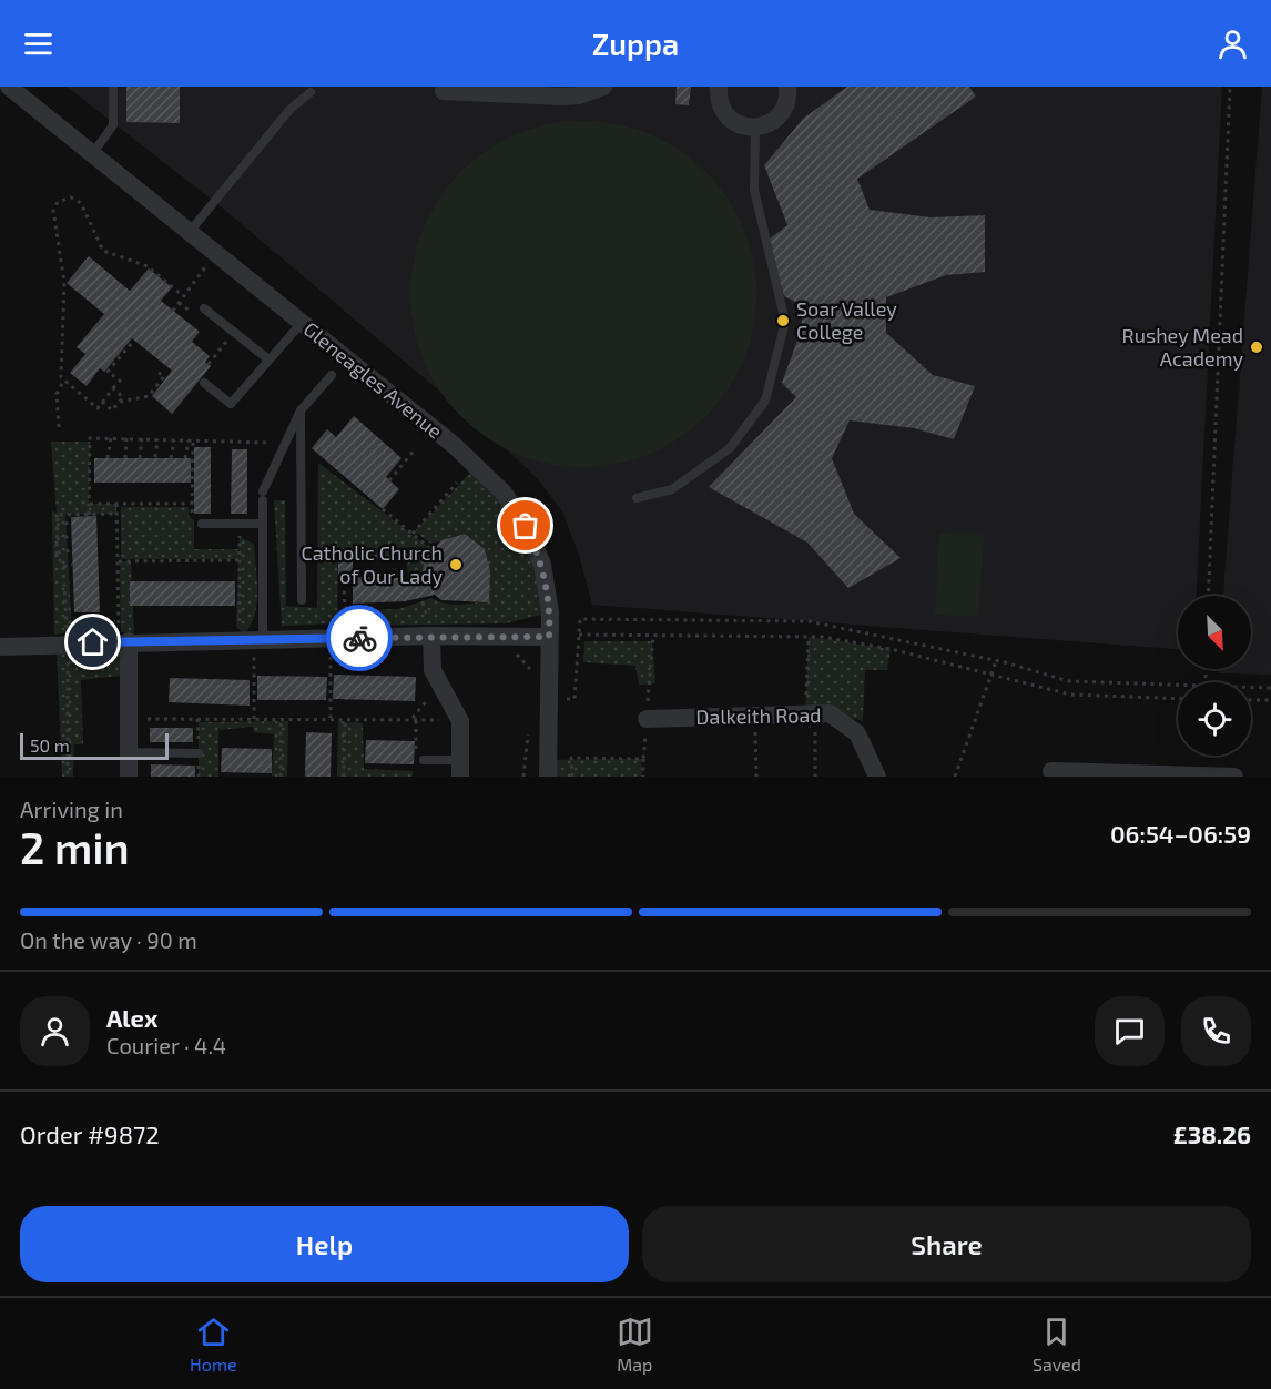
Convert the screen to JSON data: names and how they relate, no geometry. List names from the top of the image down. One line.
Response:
{"streets":{"street":["Gleneagles Avenue","Dalkeith Road"]},"places":["Soar Valley College","Rushey Mead Academy","Catholic Church of Our Lady"],"scale_bar":"50 m","north":"bottom right","page":{"header":"Zuppa","scale":"50 m","heading":["2 min","Arriving in","06:54–06:59"],"panel":["Alex","Courier · 4.4","Order #9872","£38.26"],"bar":"On the way · 90 m","buttons":["Help","Share"],"tabs":["Home","Map","Saved"]}}
